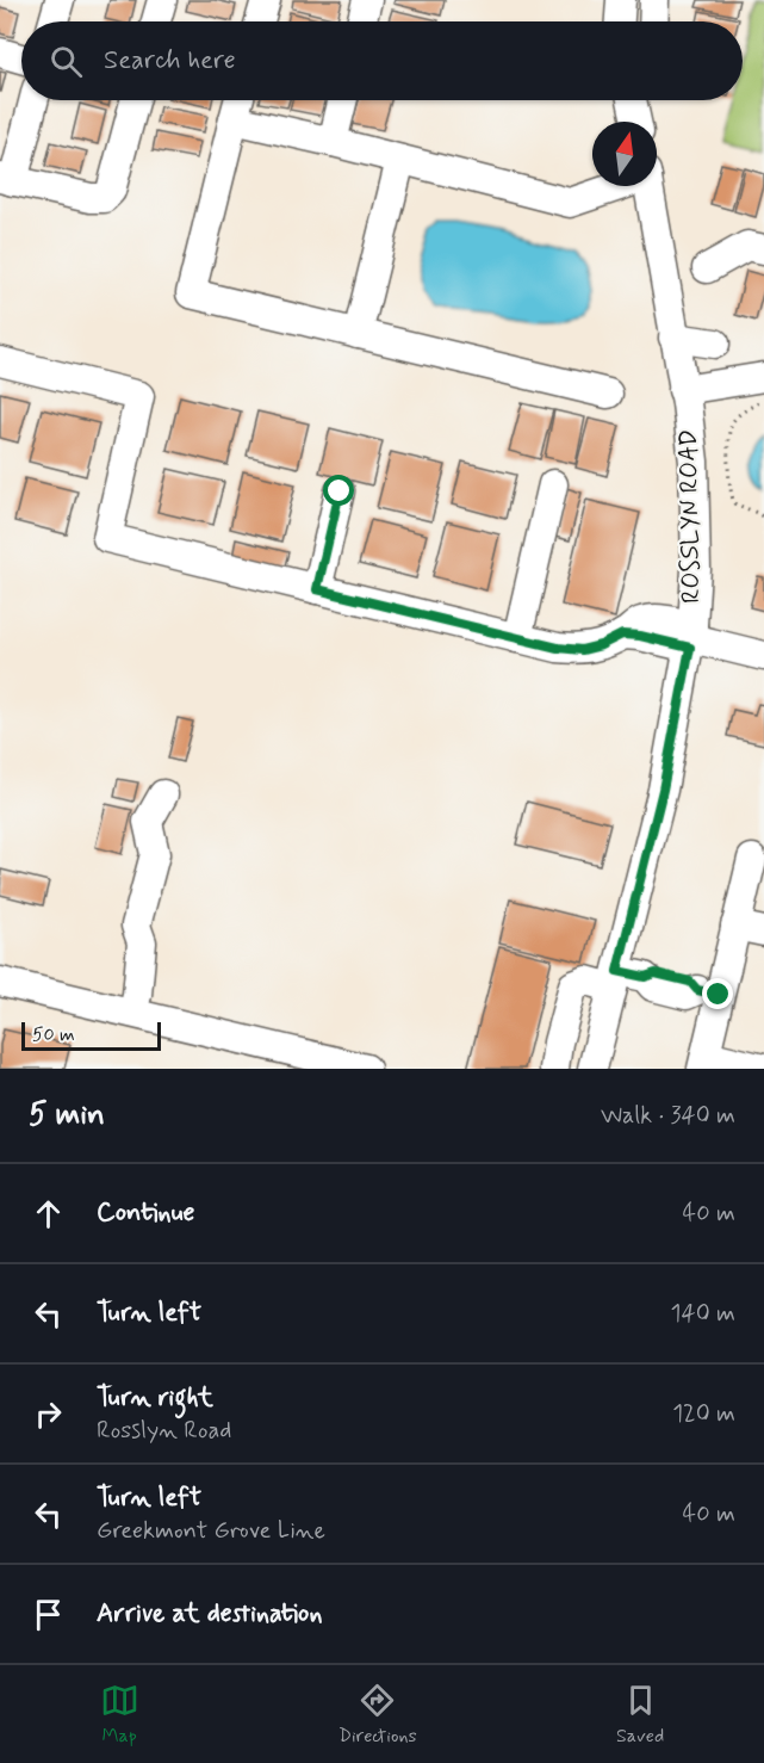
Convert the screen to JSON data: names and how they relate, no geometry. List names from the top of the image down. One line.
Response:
{"streets":{"street":["ROSSLYN ROAD"]},"scale_bar":"50 m","north":"top","page":{"search":"Search here","scale":"50 m","heading":["5 min","Walk · 340 m"],"list":[["Continue","40 m"],["Turn left","140 m"],["Turn right","Rosslyn Road","120 m"],["Turn left","Greekmont Grove Line","40 m"],"Arrive at destination"],"nav":["Map","Directions","Saved"]}}
